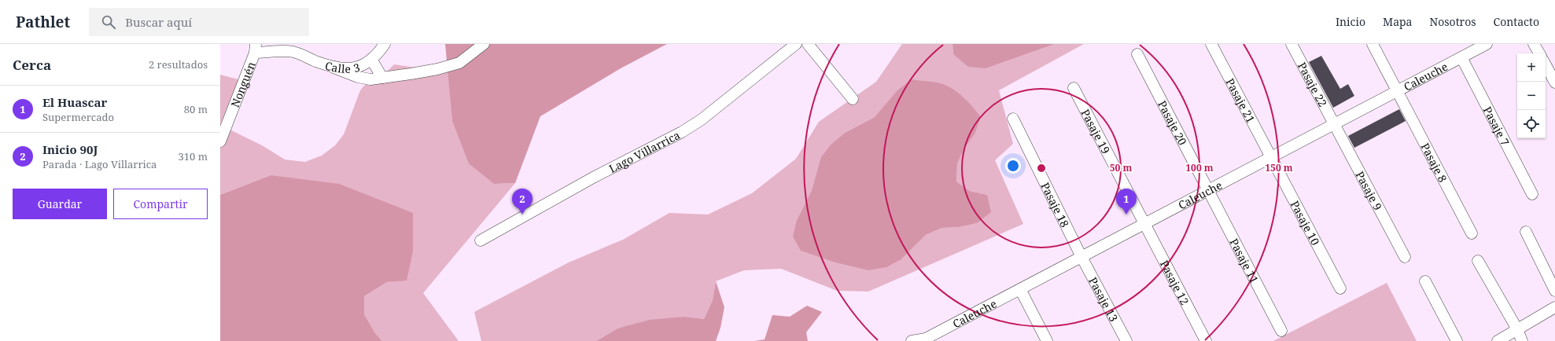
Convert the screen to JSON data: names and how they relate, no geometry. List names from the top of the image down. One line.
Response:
{"streets":{"street":["Calle 3","Caleuche","Nonguén","Pasaje 22","Pasaje 21","Pasaje 20","Pasaje 7","Pasaje 19","Lago Villarrica","Pasaje 8","Pasaje 9","Pasaje 18","Pasaje 10","Pasaje 11","Pasaje 12","Pasaje 13"]},"crossings":[["Caleuche","Pasaje 22"],["Caleuche","Pasaje 21"],["Caleuche","Pasaje 20"],["Caleuche","Pasaje 7"],["Caleuche","Pasaje 19"],["Caleuche","Pasaje 8"],["Caleuche","Pasaje 9"],["Caleuche","Pasaje 18"],["Caleuche","Pasaje 10"],["Caleuche","Pasaje 11"],["Caleuche","Pasaje 12"],["Caleuche","Pasaje 13"],["Pasaje 22","Pasaje 9"],["Pasaje 21","Pasaje 10"],["Pasaje 20","Pasaje 11"],["Pasaje 19","Pasaje 12"],["Pasaje 18","Pasaje 13"]],"page":{"header":"Pathlet","search":"Buscar aquí","nav":["Inicio","Mapa","Nosotros","Contacto"],"heading":["Cerca","2 resultados"],"map_buttons":["+","−"],"list":[{"mark":"1","name":"El Huascar","note":"Supermercado","value":"80 m"},{"mark":"2","name":"Inicio 90J","note":"Parada · Lago Villarrica","value":"310 m"}],"buttons":["Guardar","Compartir"],"pins":["1","2"]},"rings":["50 m","100 m","150 m"]}
